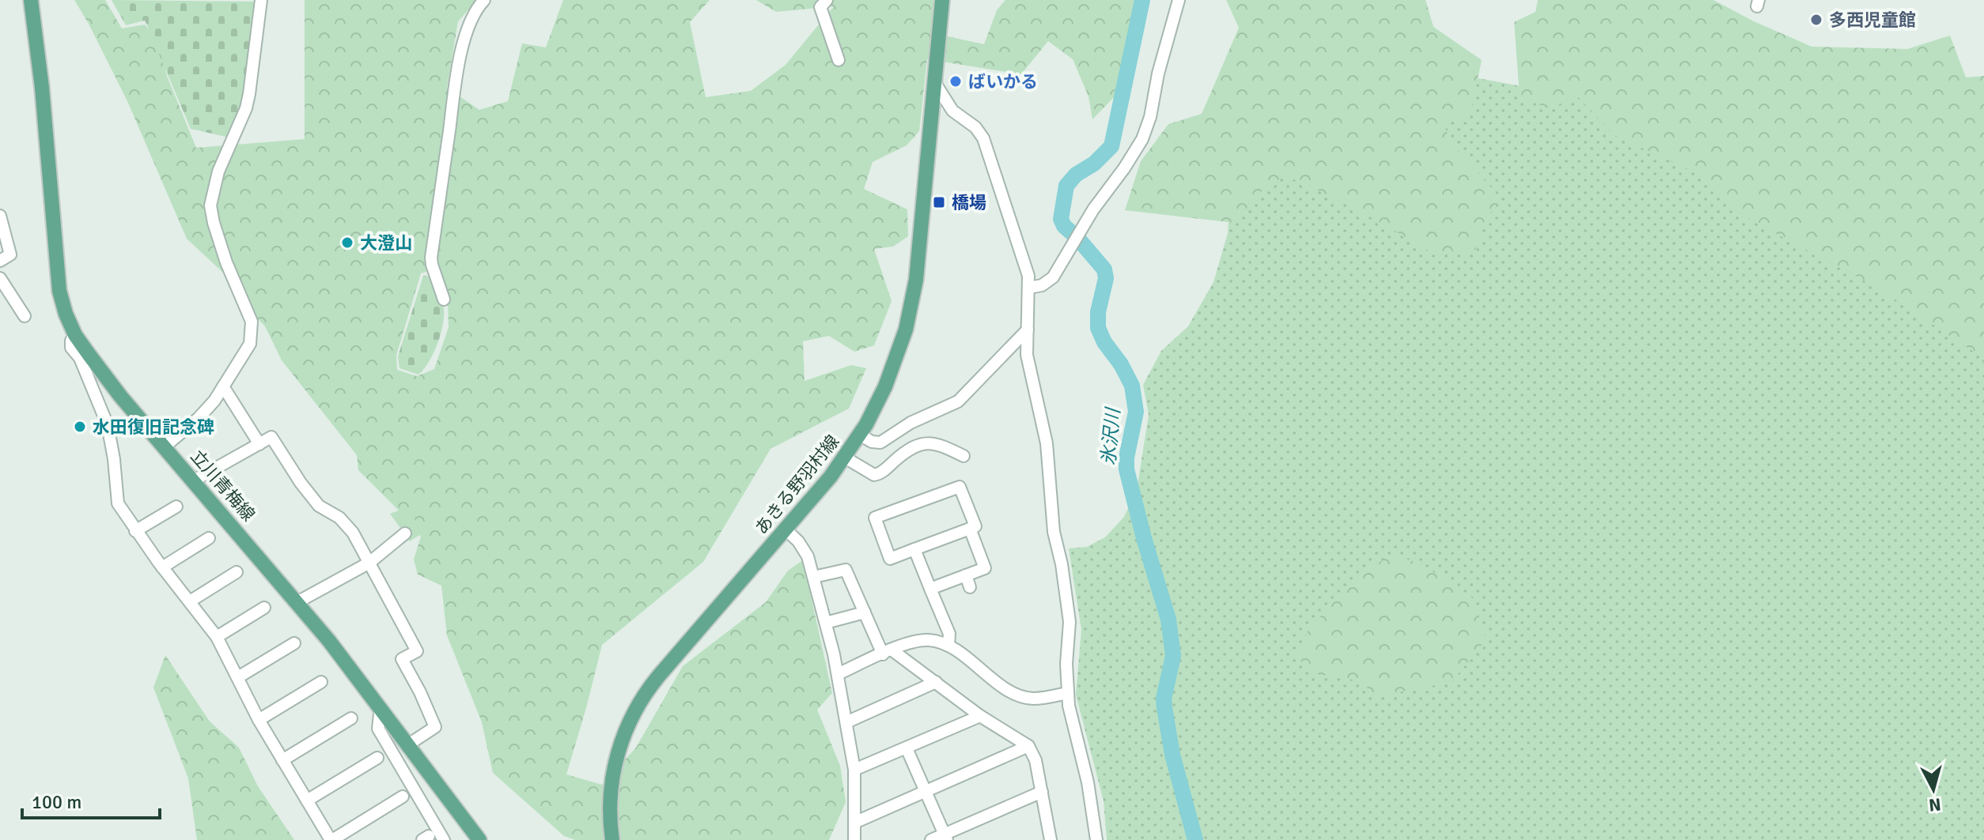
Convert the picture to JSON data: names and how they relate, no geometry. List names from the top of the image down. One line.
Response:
{"streets":{"main road":["あきる野羽村線","立川青梅線"]},"water":["氷沢川"],"places":{"other":["多西児童館","ばいかる","大澄山","水田復旧記念碑"],"transit":["橋場"]},"scale_bar":"100 m","north":"bottom"}
